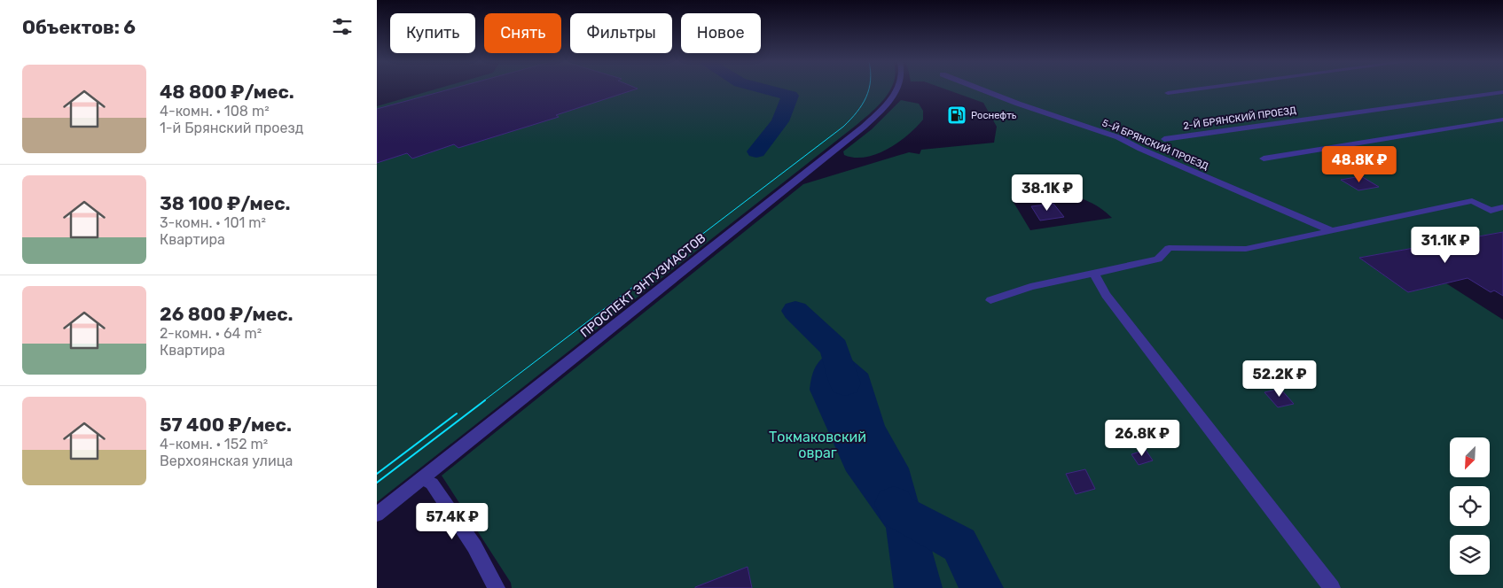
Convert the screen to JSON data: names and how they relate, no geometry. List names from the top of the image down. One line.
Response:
{"streets":{"street":["2-Й БРЯНСКИЙ ПРОЕЗД","5-Й БРЯНСКИЙ ПРОЕЗД","ПРОСПЕКТ ЭНТУЗИАСТОВ"]},"parks":["Токмаковский овраг"],"places":{"fuel station":["Роснефть"]},"north":"bottom left","page":{"heading":"Объектов: 6","chip":["Купить","Снять","Фильтры","Новое"],"list":[{"name":"48 800 ₽/мес.","note":"4-комн. · 108 m² · 1-й Брянский проезд"},{"name":"38 100 ₽/мес.","note":"3-комн. · 101 m² · Квартира"},{"name":"26 800 ₽/мес.","note":"2-комн. · 64 m² · Квартира"},{"name":"57 400 ₽/мес.","note":"4-комн. · 152 m² · Верхоянская улица"}],"price":["48.8K ₽","38.1K ₽","31.1K ₽","52.2K ₽","26.8K ₽","57.4K ₽"]}}
